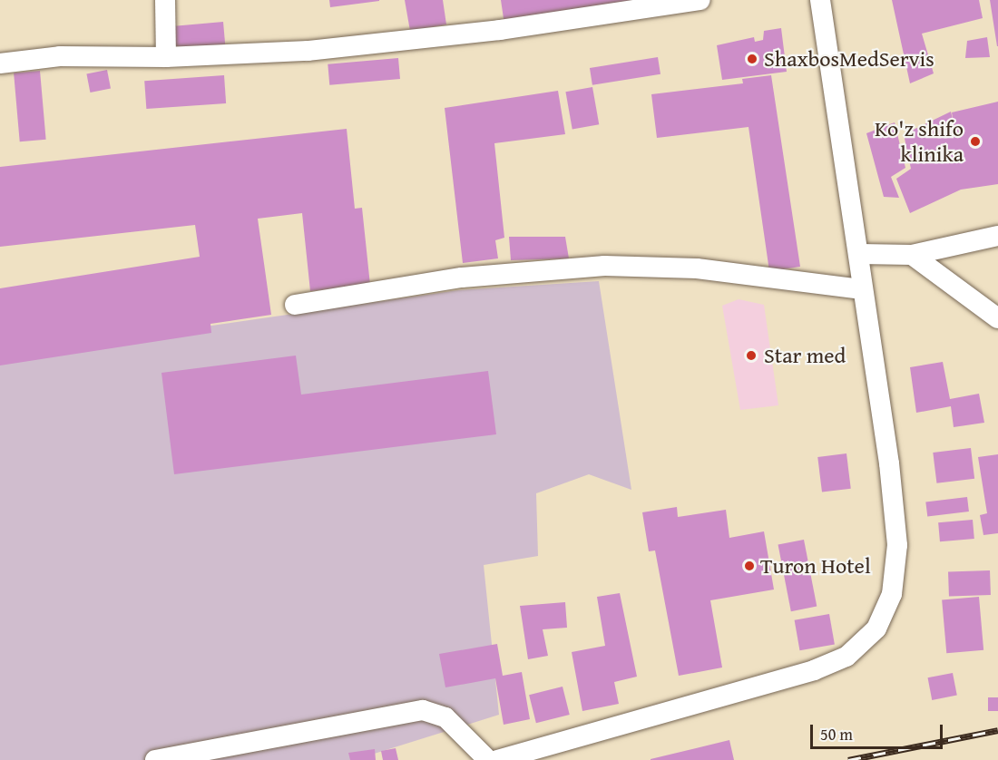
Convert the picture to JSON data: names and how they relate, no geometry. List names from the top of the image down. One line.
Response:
{"places":["ShaxbosMedServis","Ko'z shifo klinika","Star med","Turon Hotel"],"scale_bar":"50 m"}
